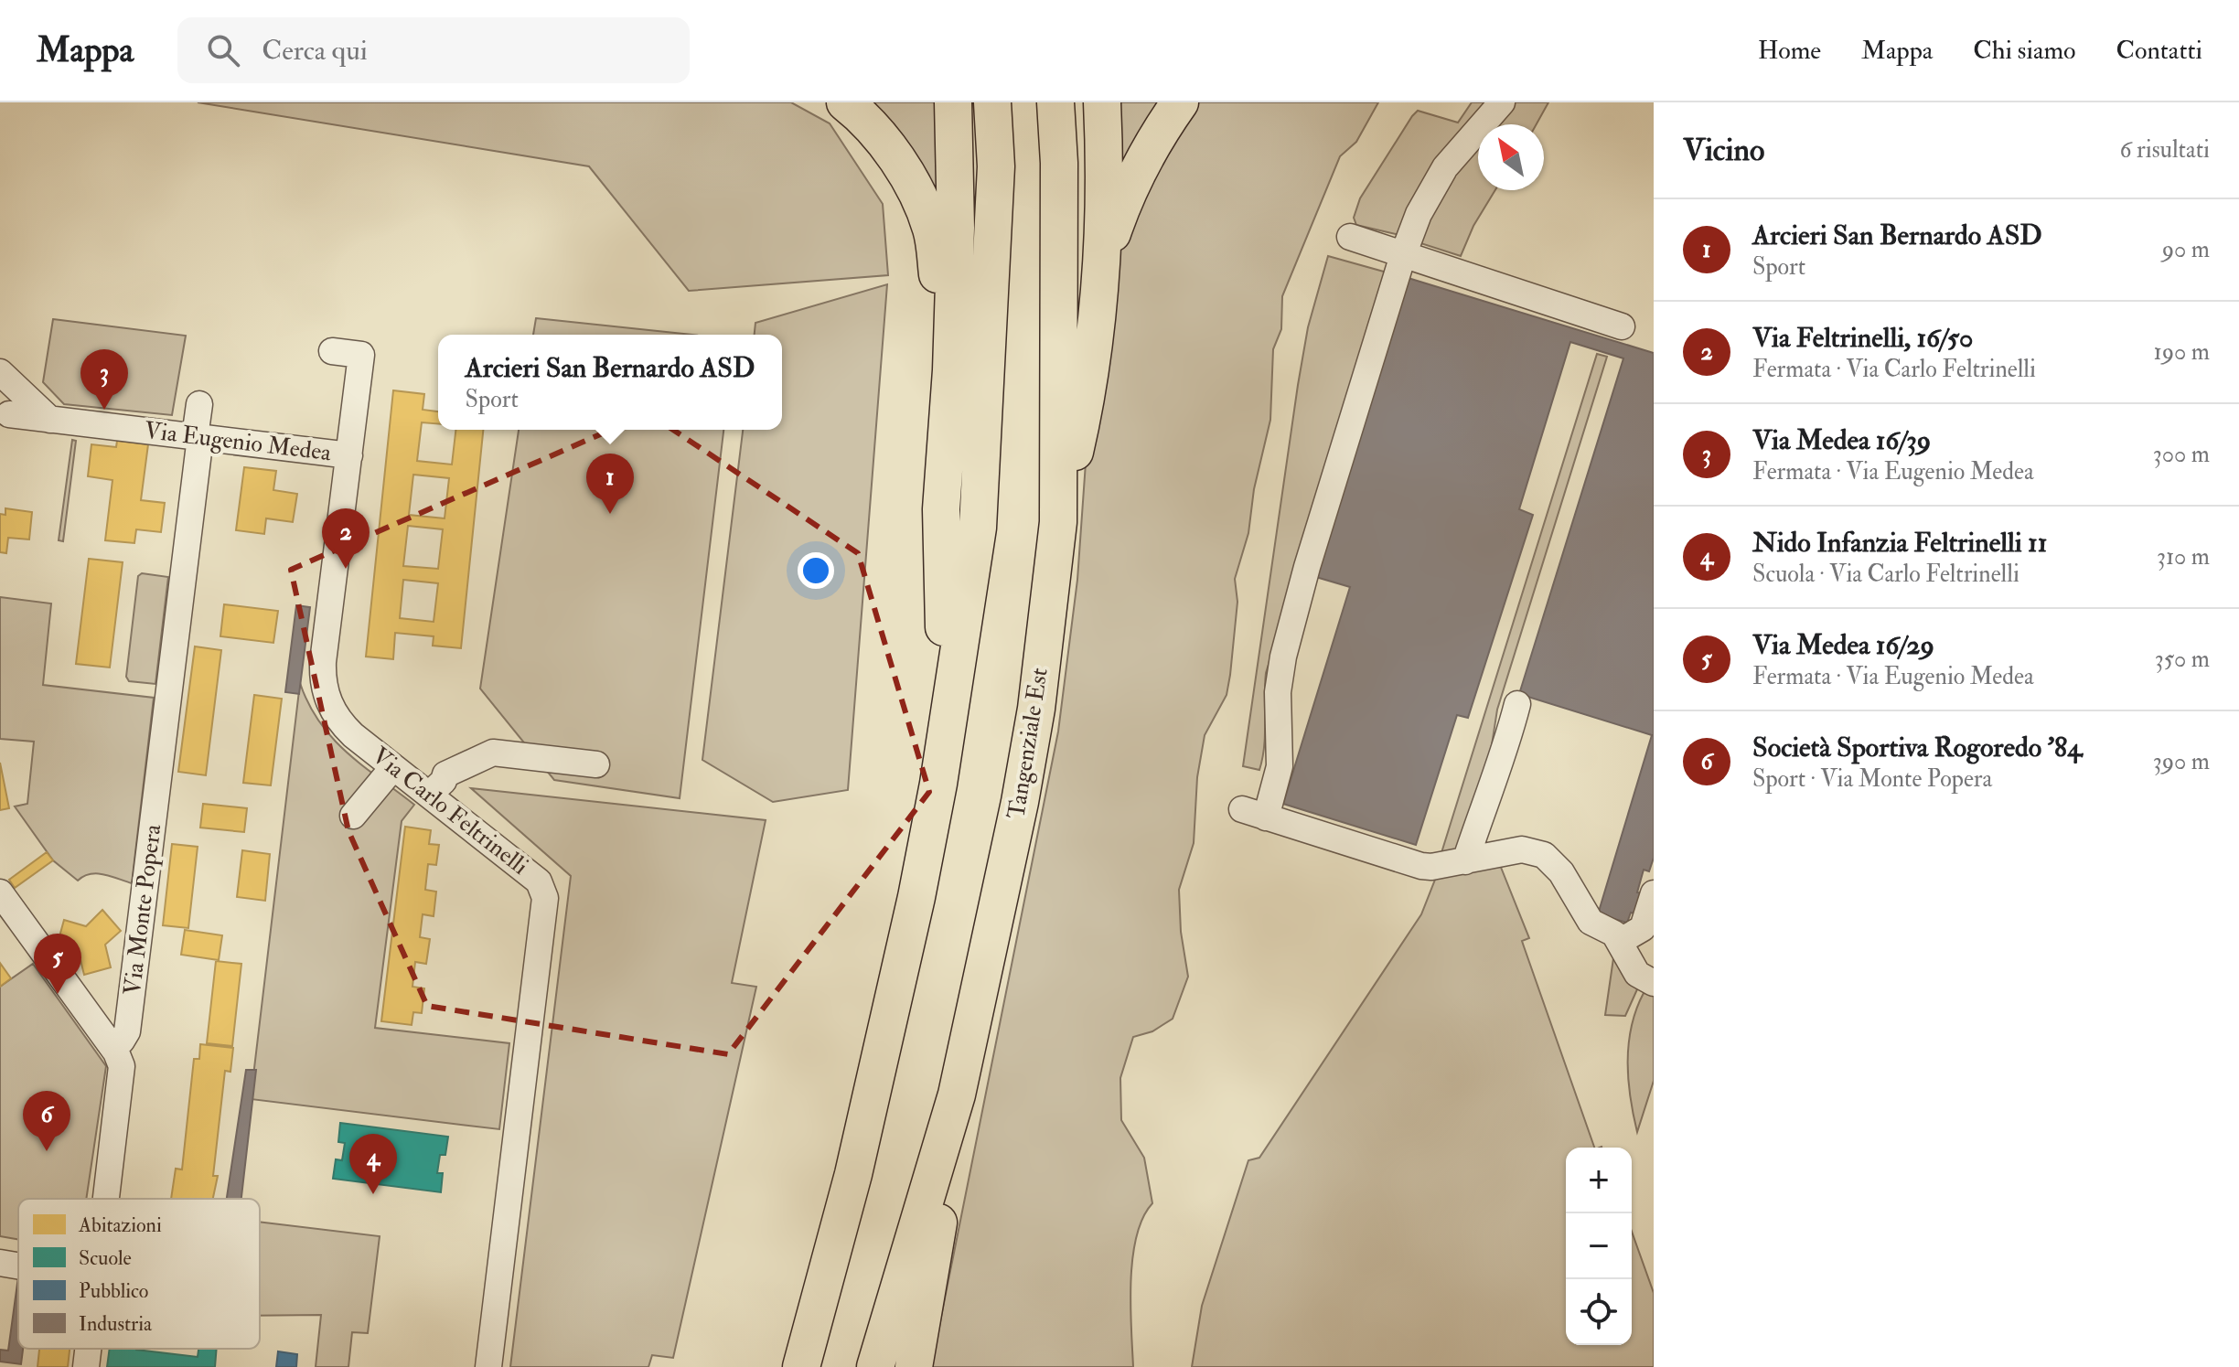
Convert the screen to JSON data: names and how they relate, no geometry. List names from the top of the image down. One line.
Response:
{"streets":{"highway":["Tangenziale Est"],"street":["Via Eugenio Medea","Via Carlo Feltrinelli","Via Monte Popera"]},"crossings":[["Via Eugenio Medea","Via Carlo Feltrinelli"],["Via Eugenio Medea","Via Monte Popera"]],"legend":["Abitazioni","Scuole","Pubblico","Industria"],"north":"top left","page":{"header":"Mappa","search":"Cerca qui","nav":["Home","Mappa","Chi siamo","Contatti"],"heading":["Vicino","6 risultati"],"list":[{"mark":"1","name":"Arcieri San Bernardo ASD","note":"Sport","value":"90 m"},{"mark":"2","name":"Via Feltrinelli, 16/50","note":"Fermata · Via Carlo Feltrinelli","value":"190 m"},{"mark":"3","name":"Via Medea 16/39","note":"Fermata · Via Eugenio Medea","value":"300 m"},{"mark":"4","name":"Nido Infanzia Feltrinelli 11","note":"Scuola · Via Carlo Feltrinelli","value":"310 m"},{"mark":"5","name":"Via Medea 16/29","note":"Fermata · Via Eugenio Medea","value":"350 m"},{"mark":"6","name":"Società Sportiva Rogoredo '84","note":"Sport · Via Monte Popera","value":"390 m"}],"popup":["Arcieri San Bernardo ASD","Sport"],"pins":["3","1","2","5","6","4"],"map_buttons":["+","−"]}}
